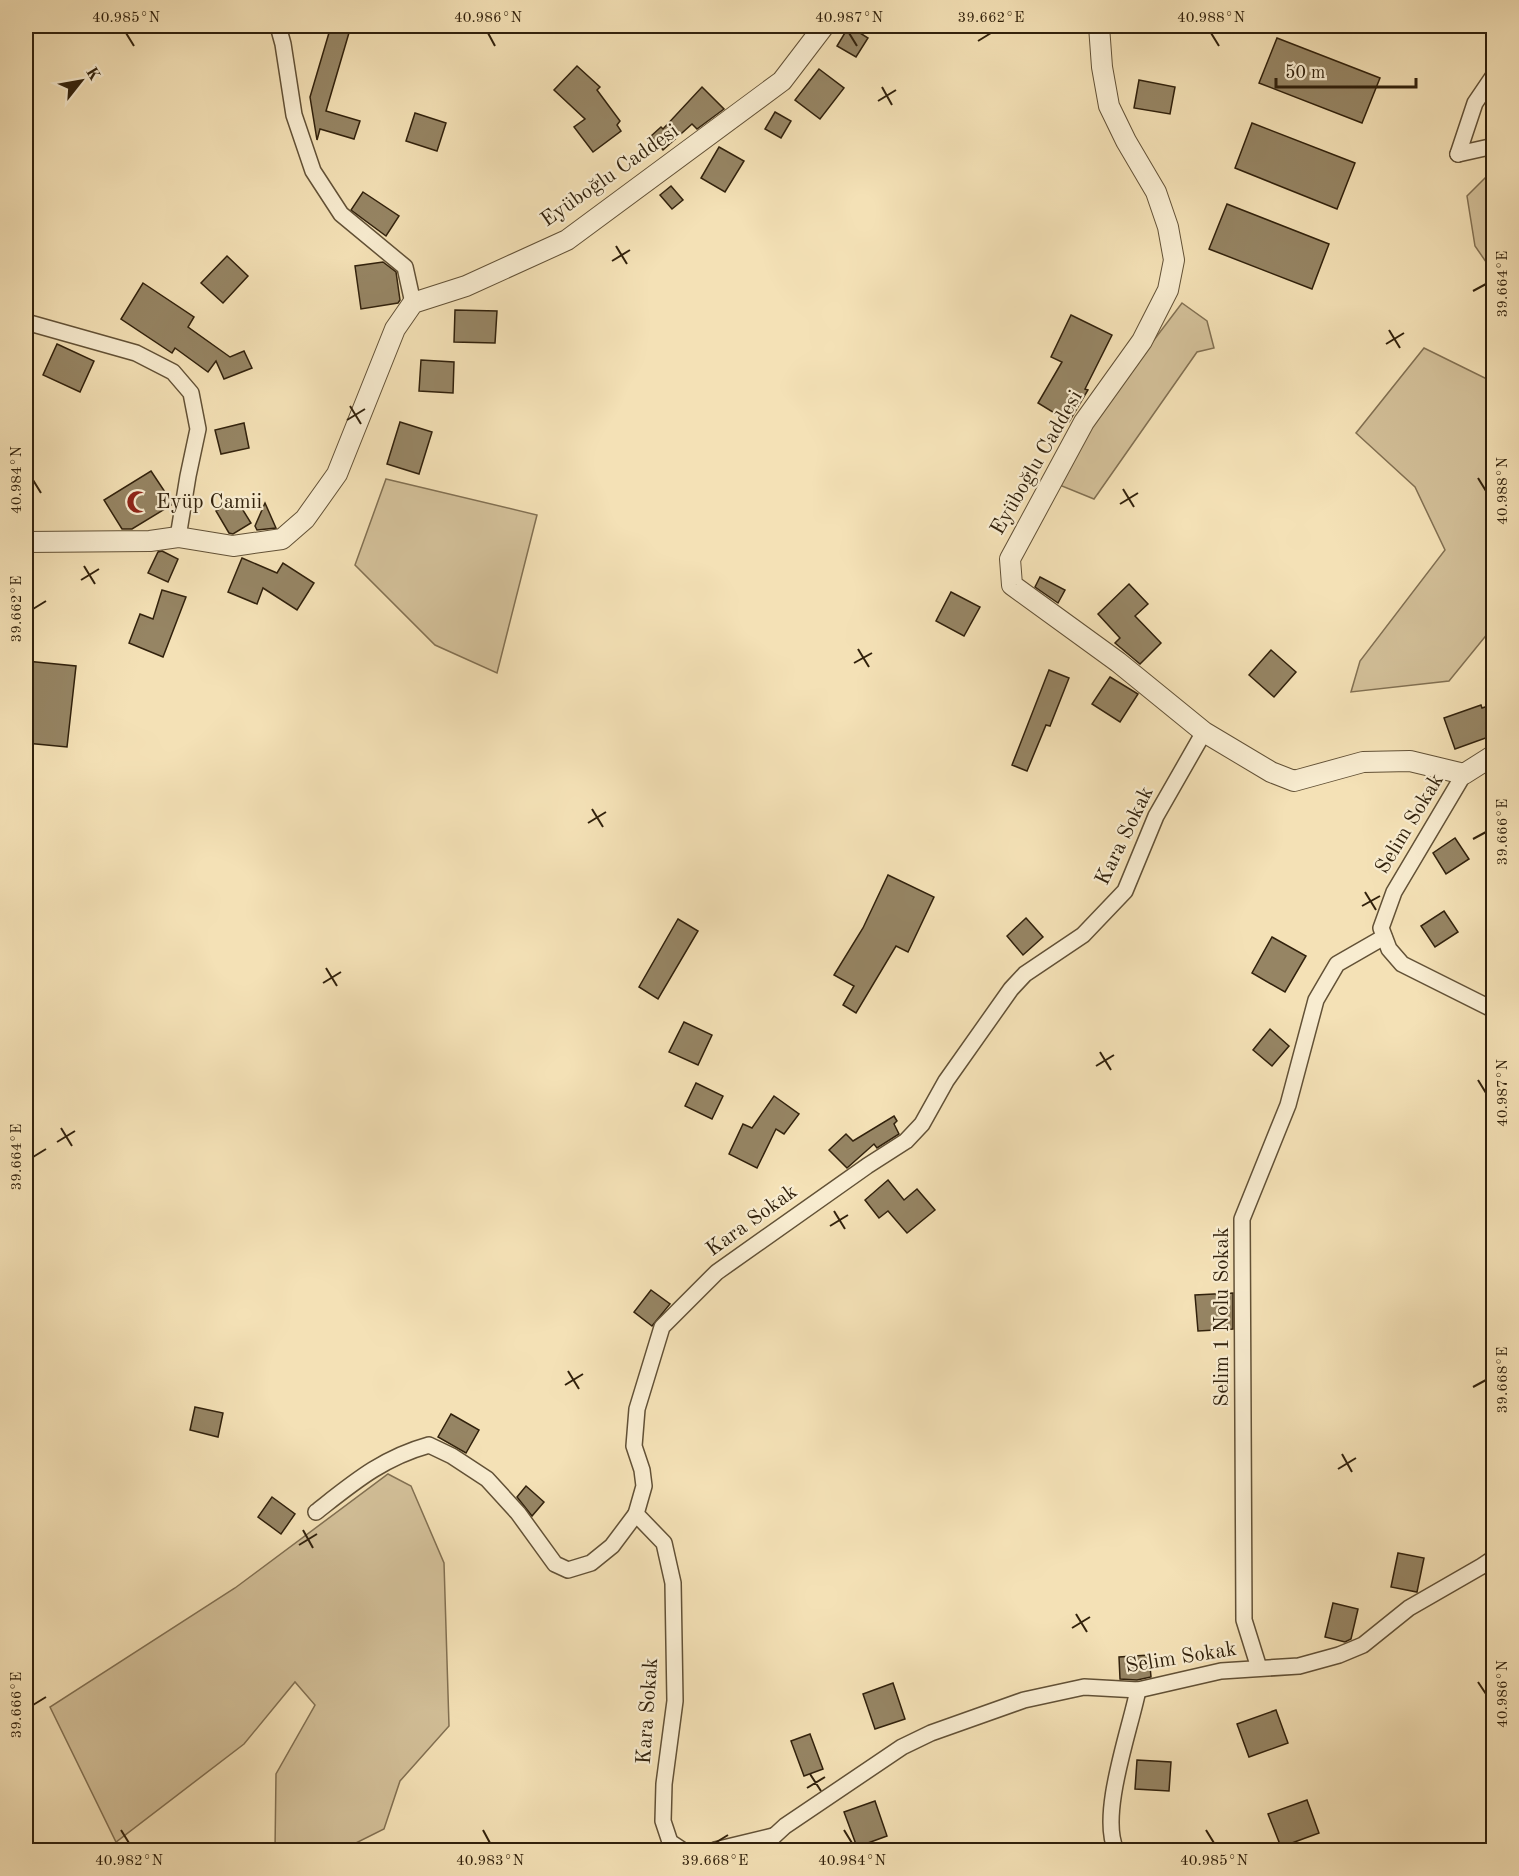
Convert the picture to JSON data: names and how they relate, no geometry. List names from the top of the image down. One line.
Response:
{"streets":{"street":["Eyüboğlu Caddesi","Selim Sokak","Kara Sokak","Selim 1 Nolu Sokak"]},"crossings":[["Eyüboğlu Caddesi","Selim Sokak"],["Eyüboğlu Caddesi","Kara Sokak"],["Selim Sokak","Selim 1 Nolu Sokak"]],"places":{"mosque":["Eyüp Camii"]},"scale_bar":"50 m","north":"top right","coordinates":["40.985°N","40.986°N","40.987°N","39.662°E","40.988°N","39.664°E","40.984°N","39.666°E","39.668°E","40.982°N","40.983°N"]}
